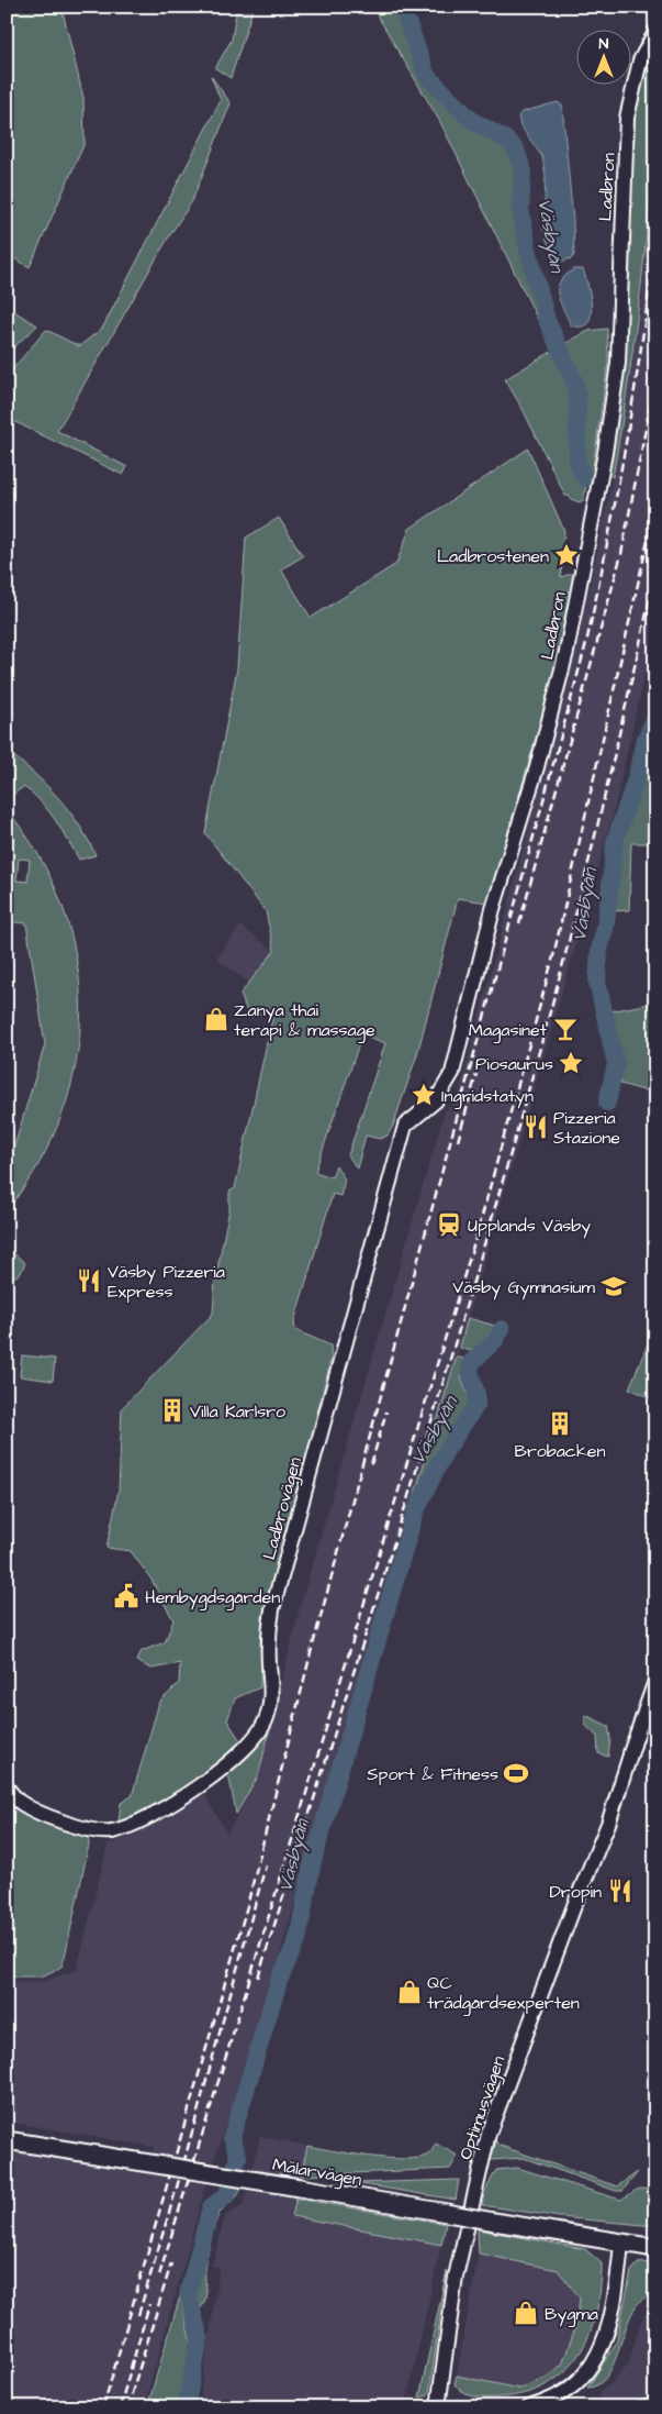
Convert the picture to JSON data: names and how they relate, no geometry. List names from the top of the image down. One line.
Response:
{"streets":{"main road":["Mälarvägen"],"street":["Ladbron","Ladbrovägen","Optimusvägen"]},"crossings":[["Ladbron","Ladbrovägen"]],"water":["Väsbyån"],"places":{"place":["Ladbrostenen","Piosaurus","Ingridstatyn"],"shop":["Zanya thai terapi & massage","QC trädgårdsexperten","Bygma"],"bar":["Magasinet"],"restaurant":["Pizzeria Stazione","Väsby Pizzeria Express","Dropin"],"station":["Upplands Väsby"],"school or university":["Väsby Gymnasium"],"building":["Villa Karlsro","Brobacken"],"public building":["Hembygdsgården"],"sports":["Sport & Fitness"]},"north":"top"}
